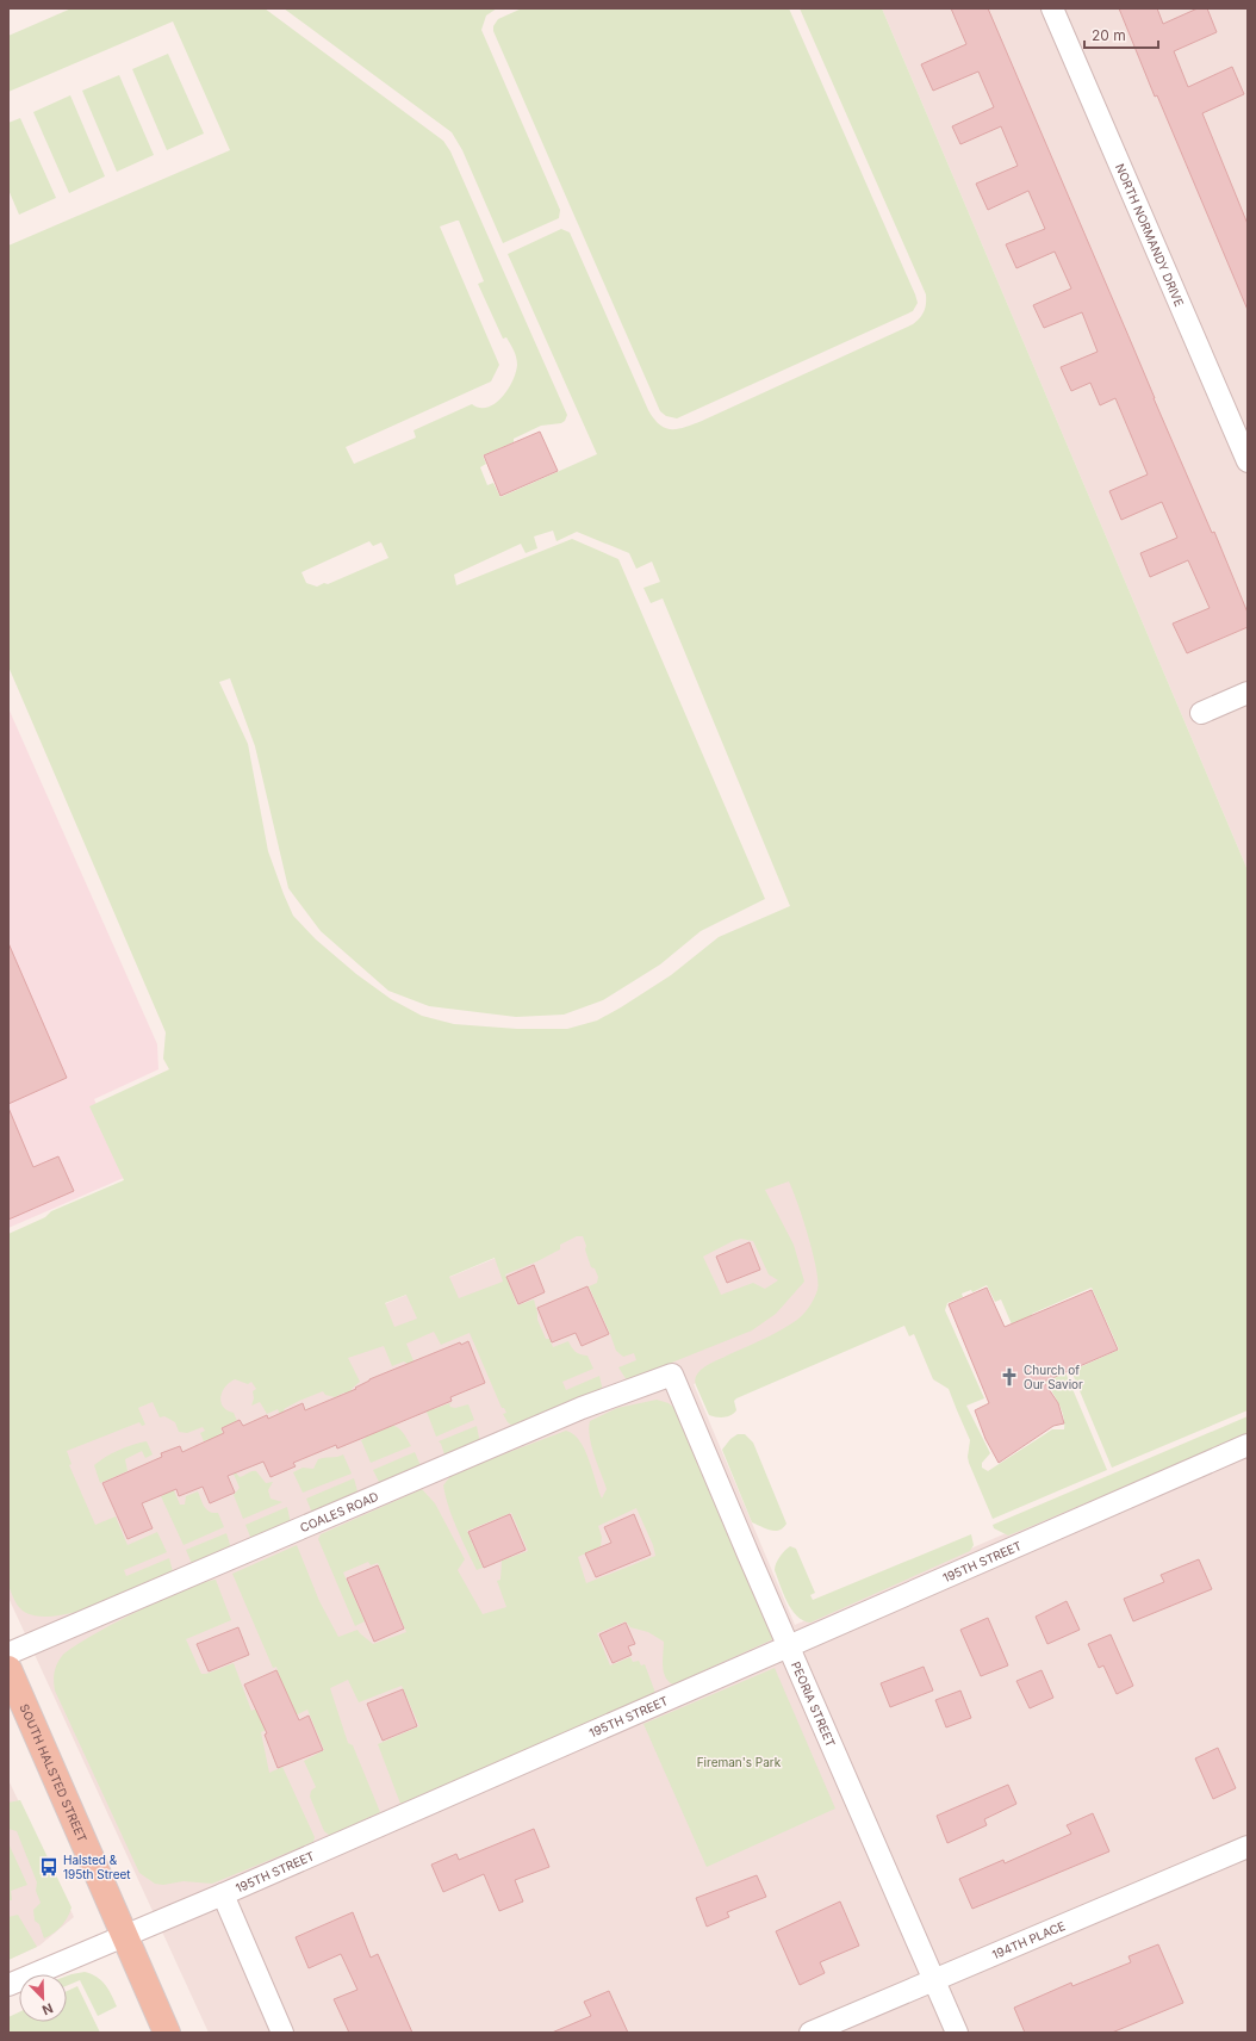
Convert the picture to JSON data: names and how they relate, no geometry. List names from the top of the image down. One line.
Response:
{"streets":{"main road":["SOUTH HALSTED STREET"],"street":["NORTH NORMANDY DRIVE","COALES ROAD","195TH STREET","PEORIA STREET","194TH PLACE"]},"crossings":[["COALES ROAD","PEORIA STREET"],["195TH STREET","PEORIA STREET"],["195TH STREET","SOUTH HALSTED STREET"],["PEORIA STREET","194TH PLACE"]],"parks":["Fireman's Park"],"places":{"church":["Church of Our Savior"],"bus stop":["Halsted & 195th Street"]},"scale_bar":"20 m","north":"bottom right"}
